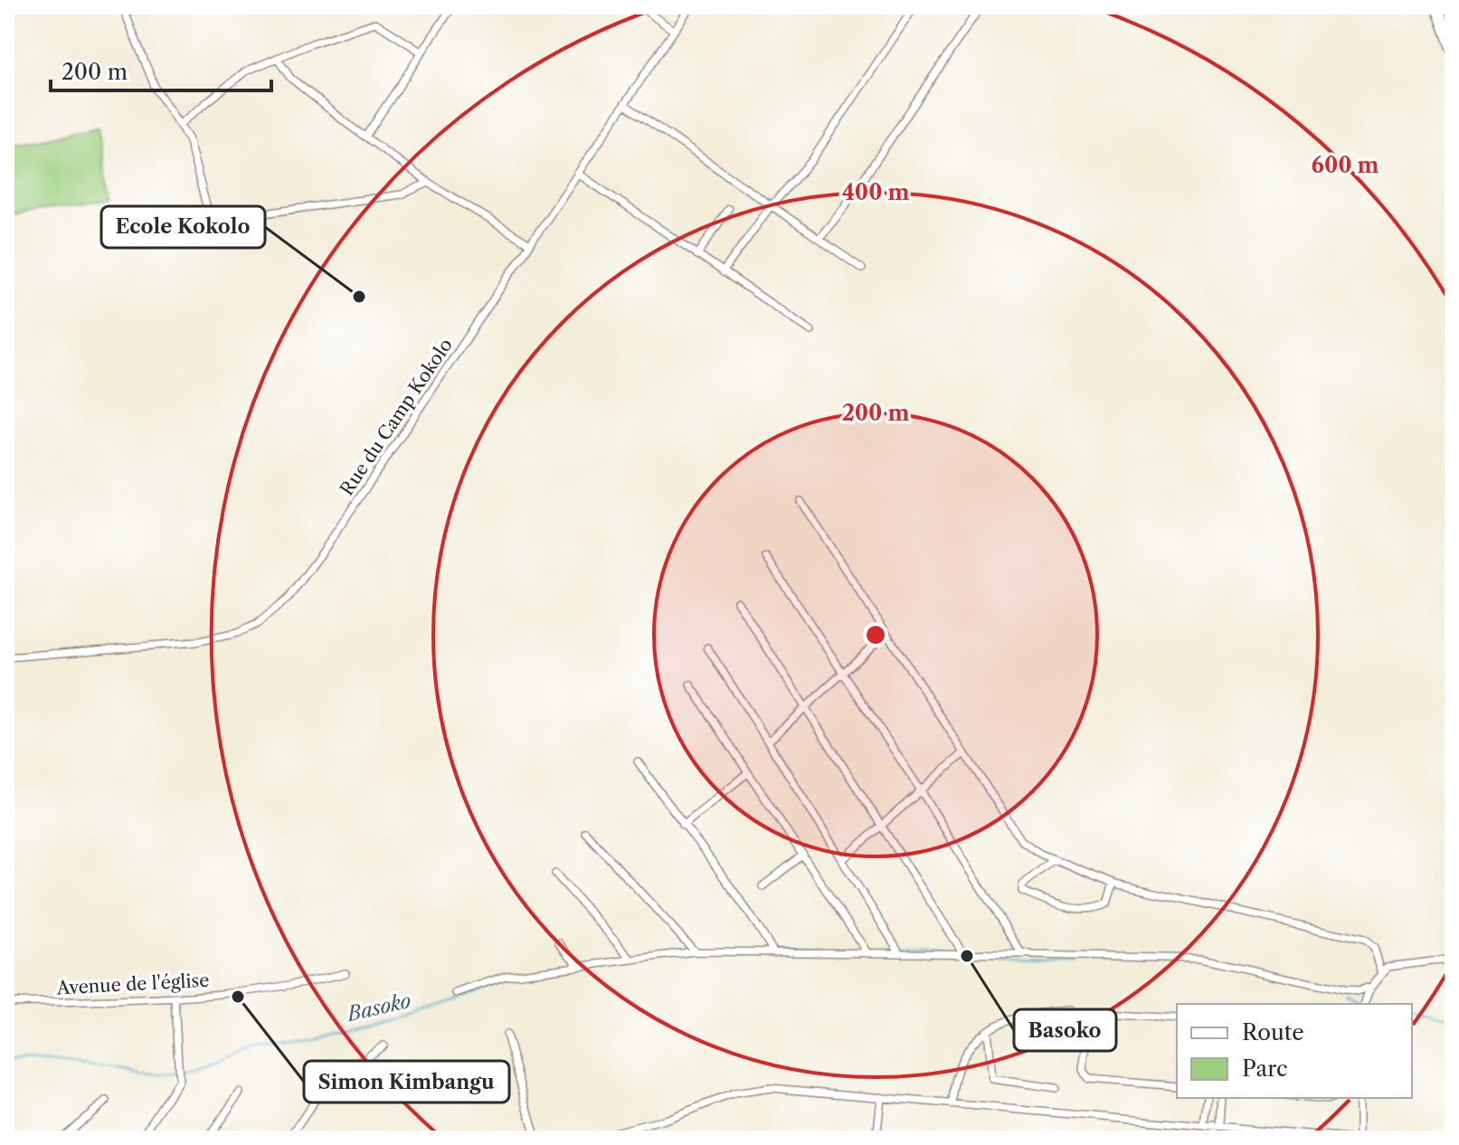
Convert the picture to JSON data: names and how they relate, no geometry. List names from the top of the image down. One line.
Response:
{"streets":{"street":["Rue du Camp Kokolo","Avenue de l'église"]},"water":["Basoko"],"places":["Ecole Kokolo","Basoko","Simon Kimbangu"],"legend":["Route","Parc"],"scale_bar":"200 m","rings":["600 m","400 m","200 m"]}
